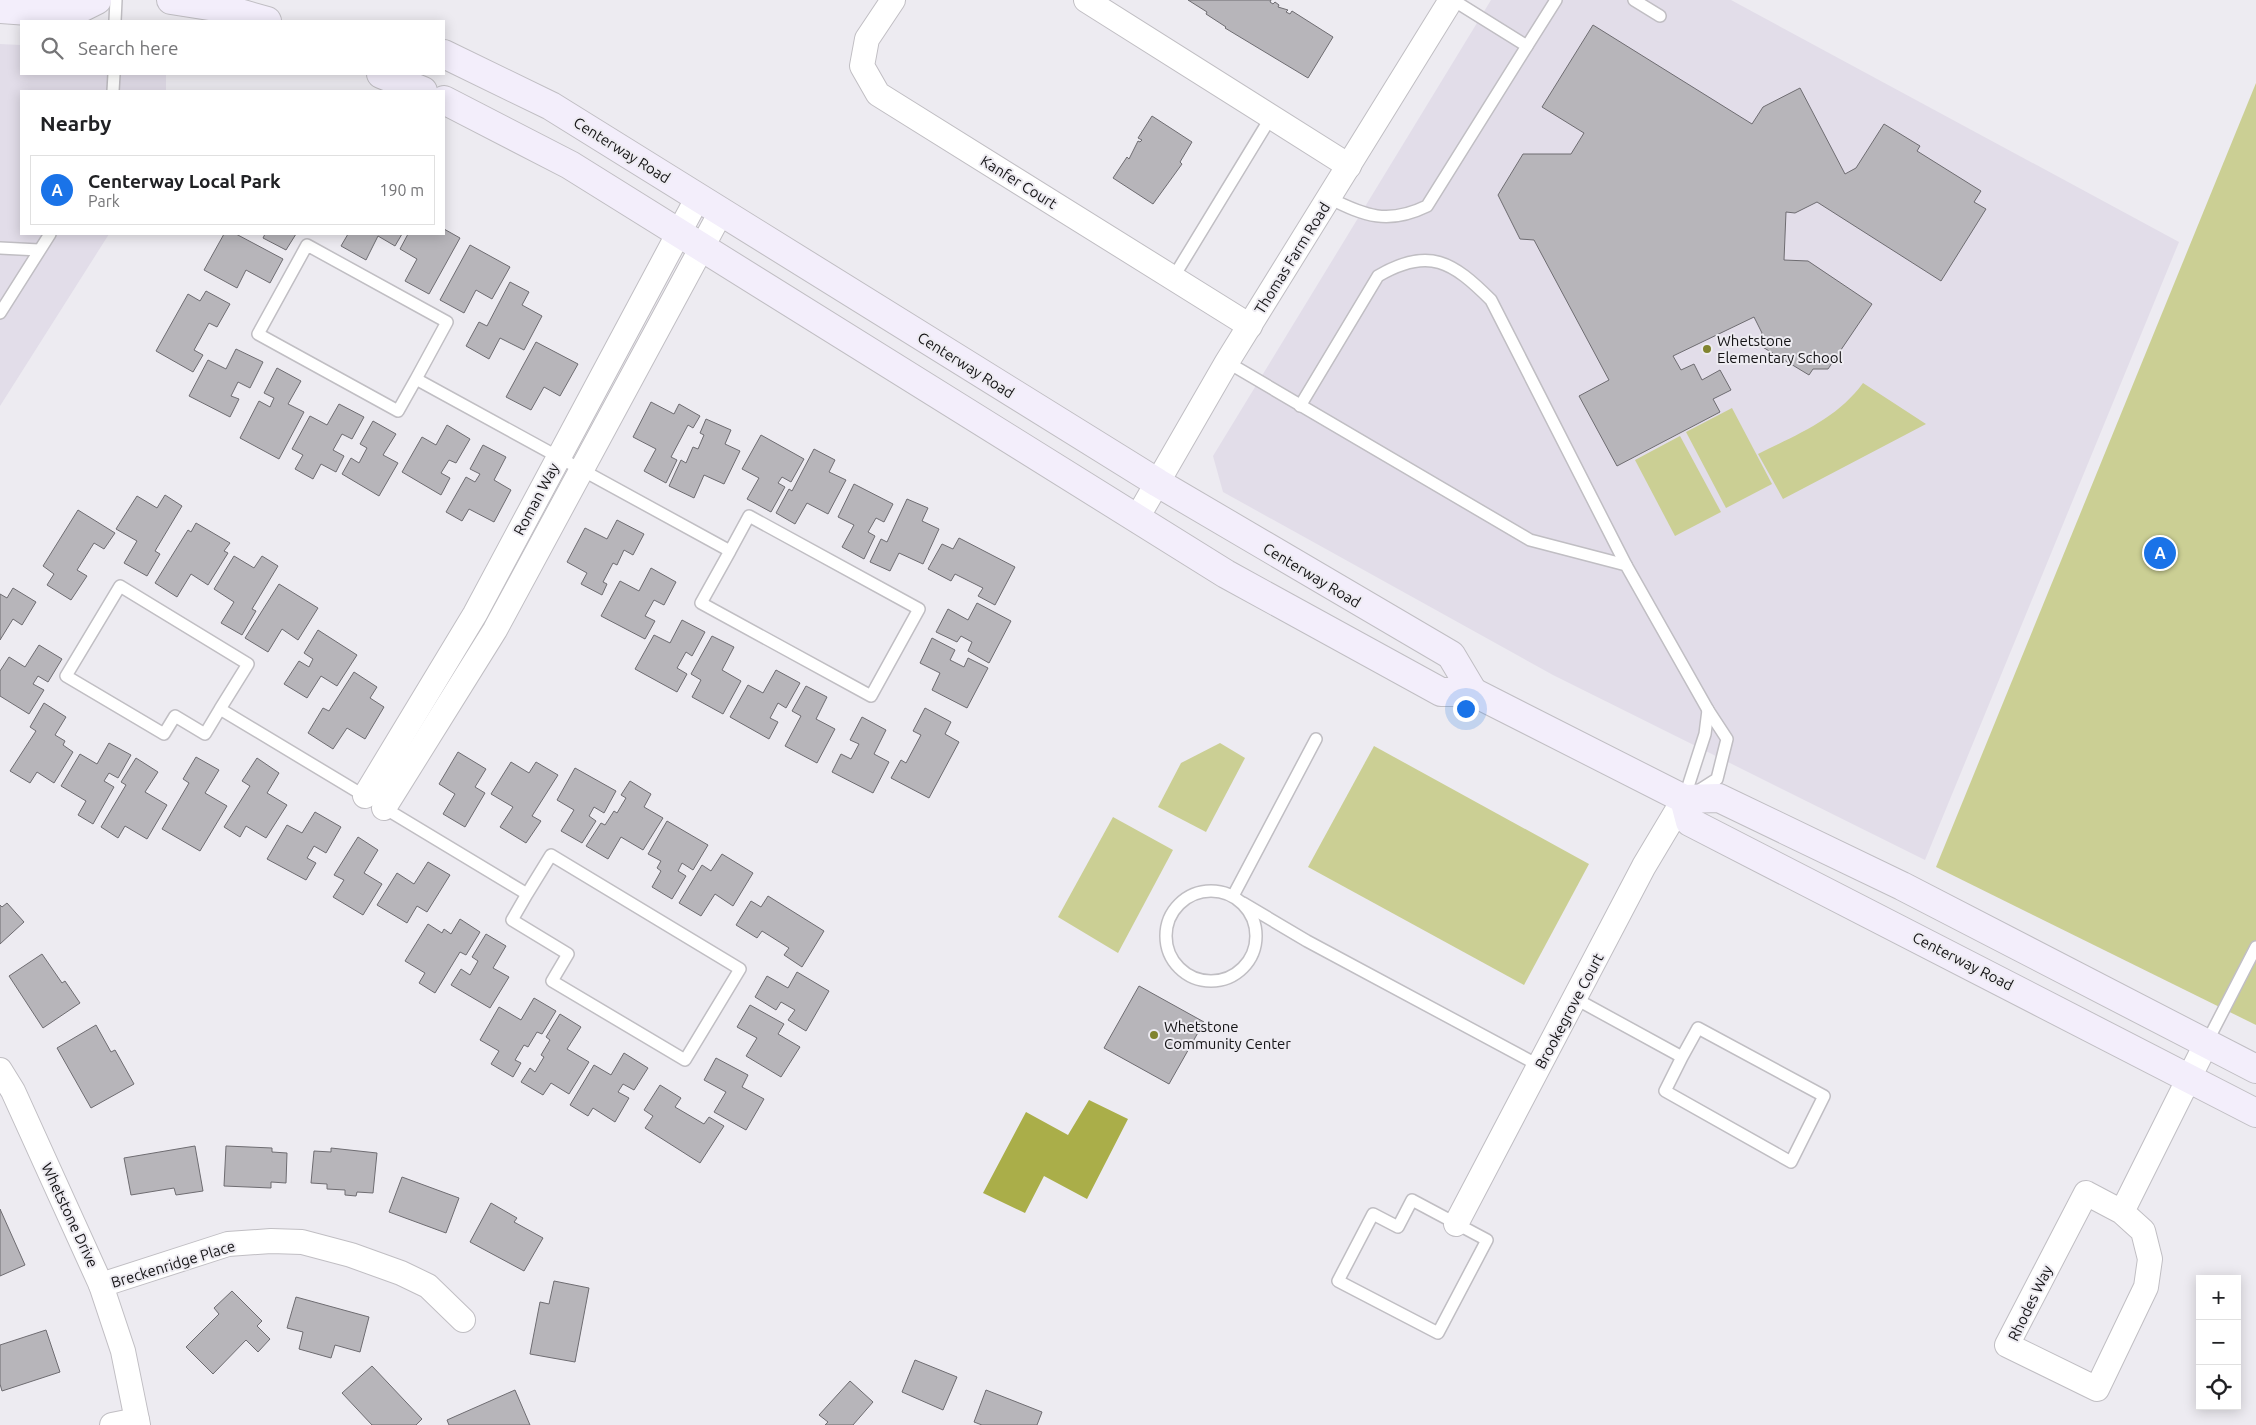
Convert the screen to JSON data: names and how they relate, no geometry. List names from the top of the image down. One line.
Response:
{"streets":{"street":["Centerway Road","Kanfer Court","Thomas Farm Road","Roman Way","Brookegrove Court","Whetstone Drive","Breckenridge Place","Rhodes Way"]},"crossings":[["Centerway Road","Thomas Farm Road"],["Centerway Road","Roman Way"],["Centerway Road","Brookegrove Court"],["Kanfer Court","Thomas Farm Road"],["Whetstone Drive","Breckenridge Place"]],"places":["Whetstone Elementary School","Whetstone Community Center"],"page":{"search":"Search here","heading":"Nearby","list":[{"mark":"A","name":"Centerway Local Park","note":"Park","value":"190 m"}],"pins":"A","map_buttons":["+","−"]}}
